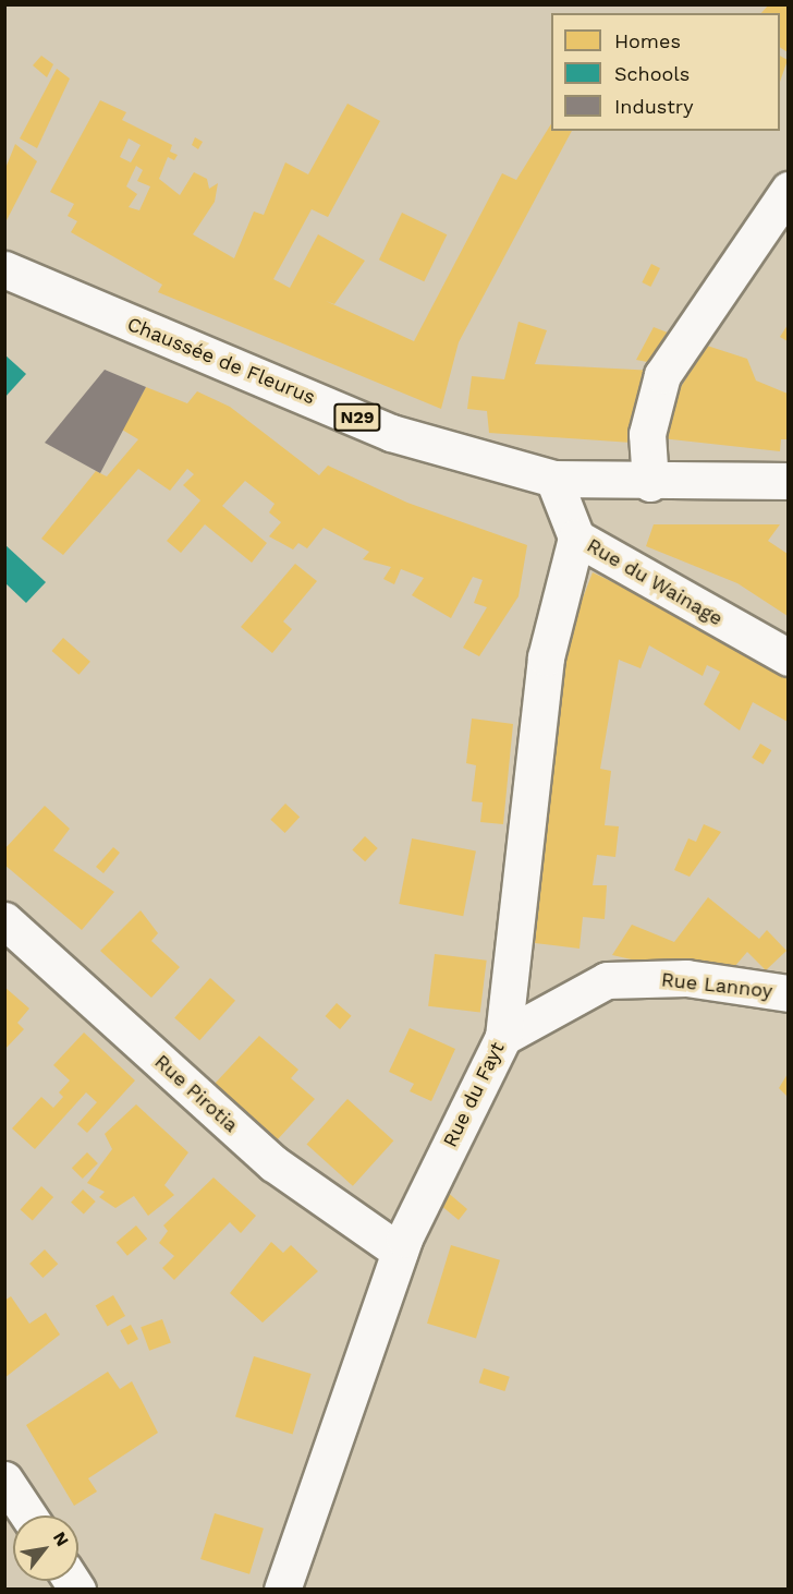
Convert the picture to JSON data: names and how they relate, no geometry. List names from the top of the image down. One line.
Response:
{"streets":{"street":["Chaussée de Fleurus","N29","Rue du Wainage","Rue Lannoy","Rue Pirotia","Rue du Fayt"]},"crossings":[["Chaussée de Fleurus","Rue du Wainage"],["Rue du Wainage","Rue du Fayt"],["Rue Lannoy","Rue du Fayt"],["Rue Pirotia","Rue du Fayt"]],"legend":["Homes","Schools","Industry"],"north":"top right"}
